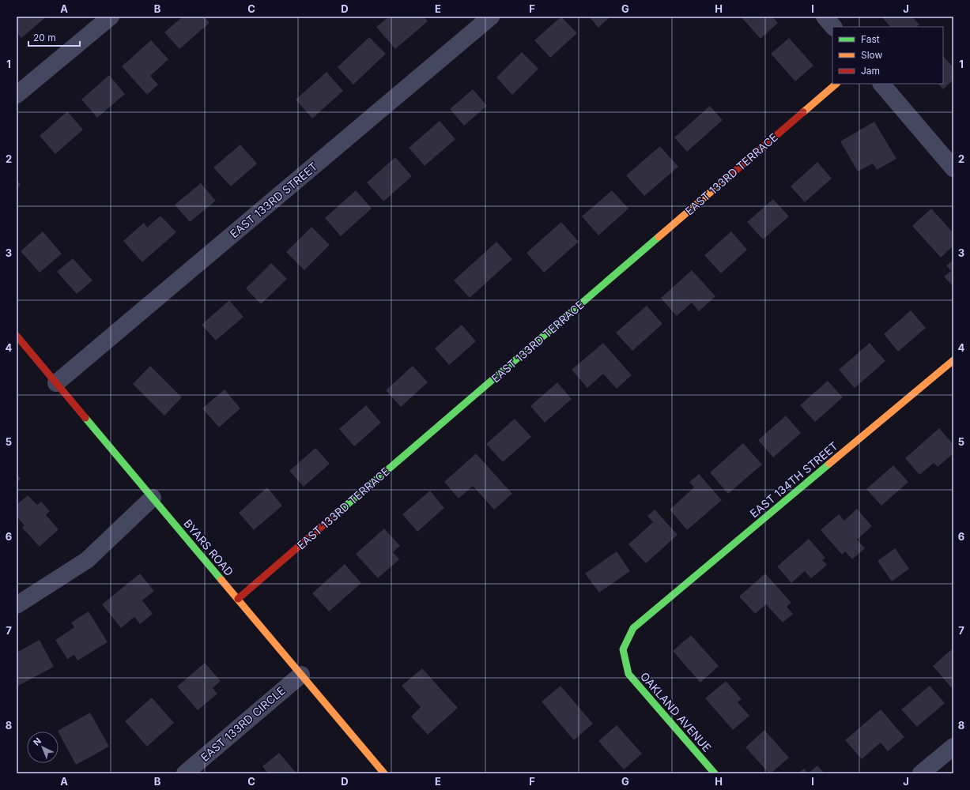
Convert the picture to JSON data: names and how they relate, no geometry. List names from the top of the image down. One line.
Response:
{"streets":{"street":["EAST 133RD TERRACE","EAST 133RD STREET","EAST 134TH STREET","BYARS ROAD","OAKLAND AVENUE","EAST 133RD CIRCLE"]},"crossings":[["EAST 133RD TERRACE","BYARS ROAD"],["EAST 133RD STREET","BYARS ROAD"],["EAST 134TH STREET","OAKLAND AVENUE"],["BYARS ROAD","EAST 133RD CIRCLE"]],"legend":["Fast","Slow","Jam"],"scale_bar":"20 m","north":"top left","grid":{"columns":["A","B","C","D","E","F","G","H","I","J"],"rows":["1","2","3","4","5","6","7","8"]}}
